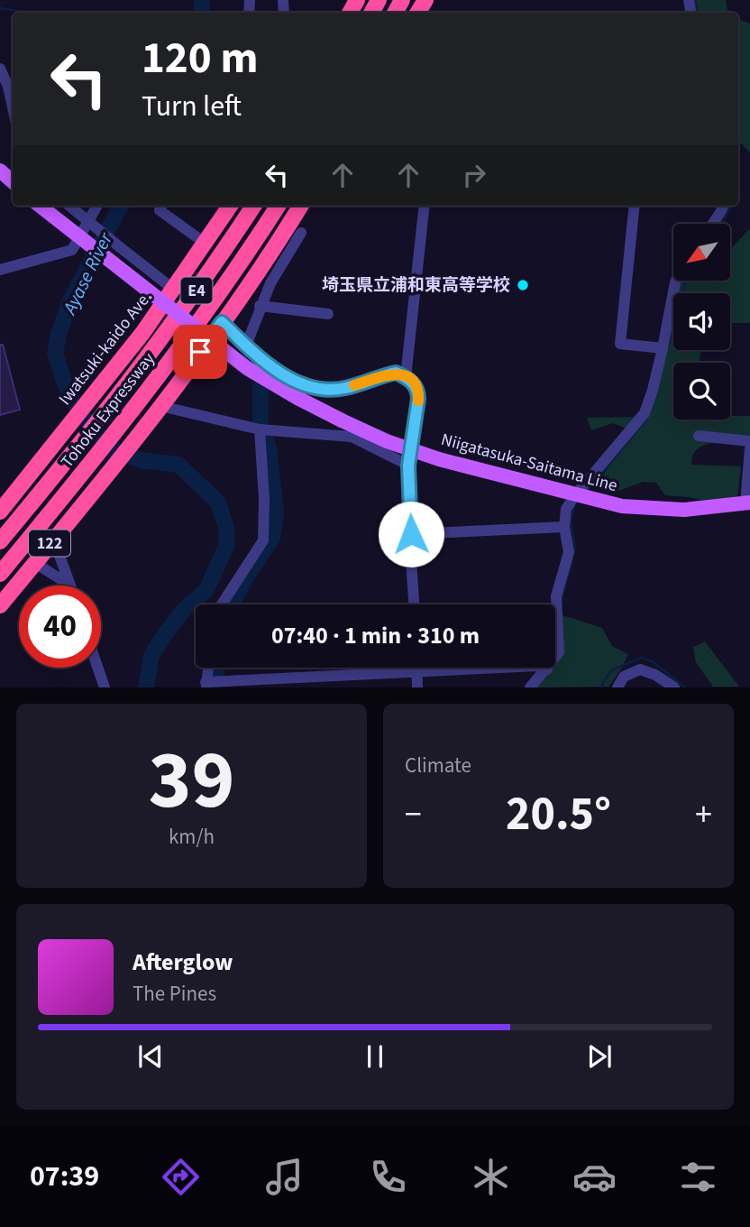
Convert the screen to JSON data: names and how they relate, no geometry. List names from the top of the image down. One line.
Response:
{"streets":{"highway":["E4","Iwatsuki-kaido Ave.","Tohoku Expressway","122"],"main road":["Niigatasuka-Saitama Line"]},"water":["Ayase River"],"places":["埼玉県立浦和東高等学校"],"north":"bottom left","page":{"turn":["120 m","Turn left"],"limit":"40","trip":"07:40 · 1 min · 310 m","tile":[["39","km/h"],"Climate"],"heat":["−","20.5°","+"],"song":["Afterglow","The Pines"],"tabs":"07:39"}}
